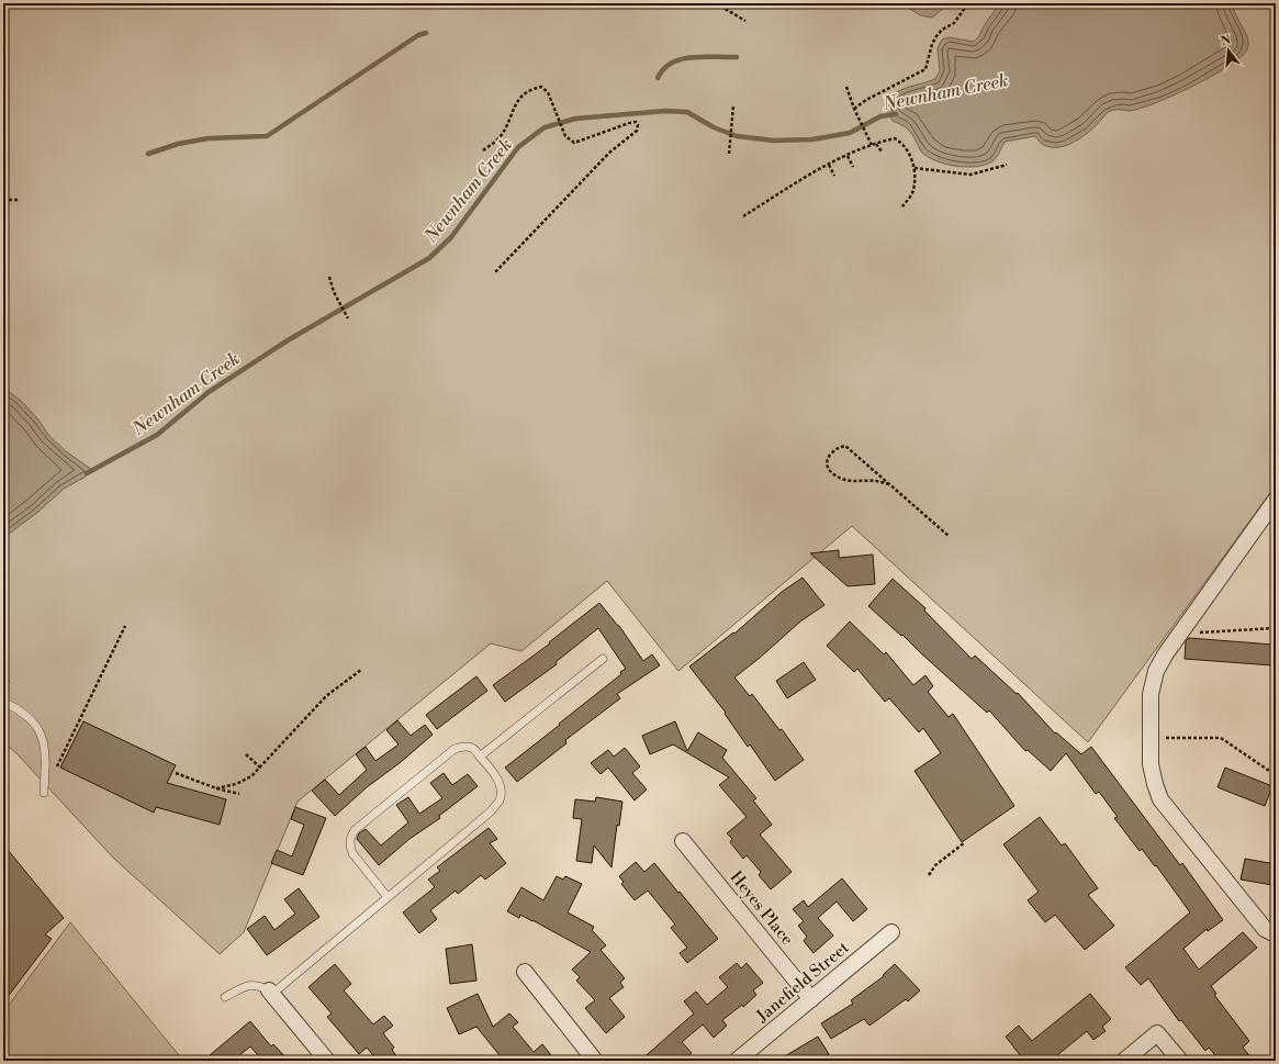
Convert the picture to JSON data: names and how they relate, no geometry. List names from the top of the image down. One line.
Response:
{"streets":{"street":["Heyes Place","Janefield Street"]},"crossings":[["Heyes Place","Janefield Street"]],"water":["Newnham Creek"],"north":"top"}
